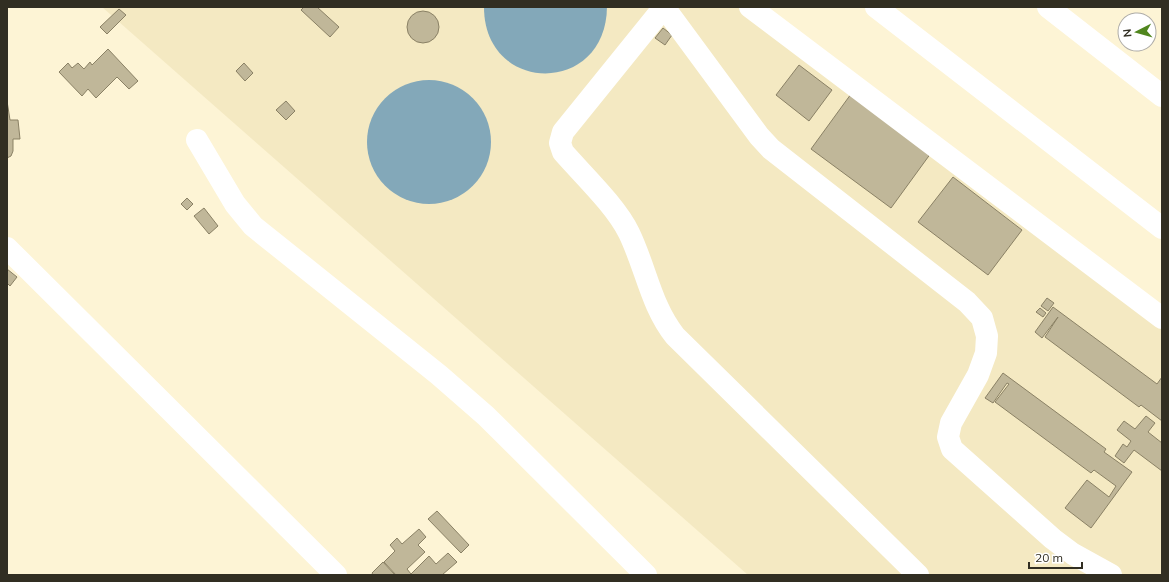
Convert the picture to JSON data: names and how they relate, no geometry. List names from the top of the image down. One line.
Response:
{"scale_bar":"20 m","north":"left"}
